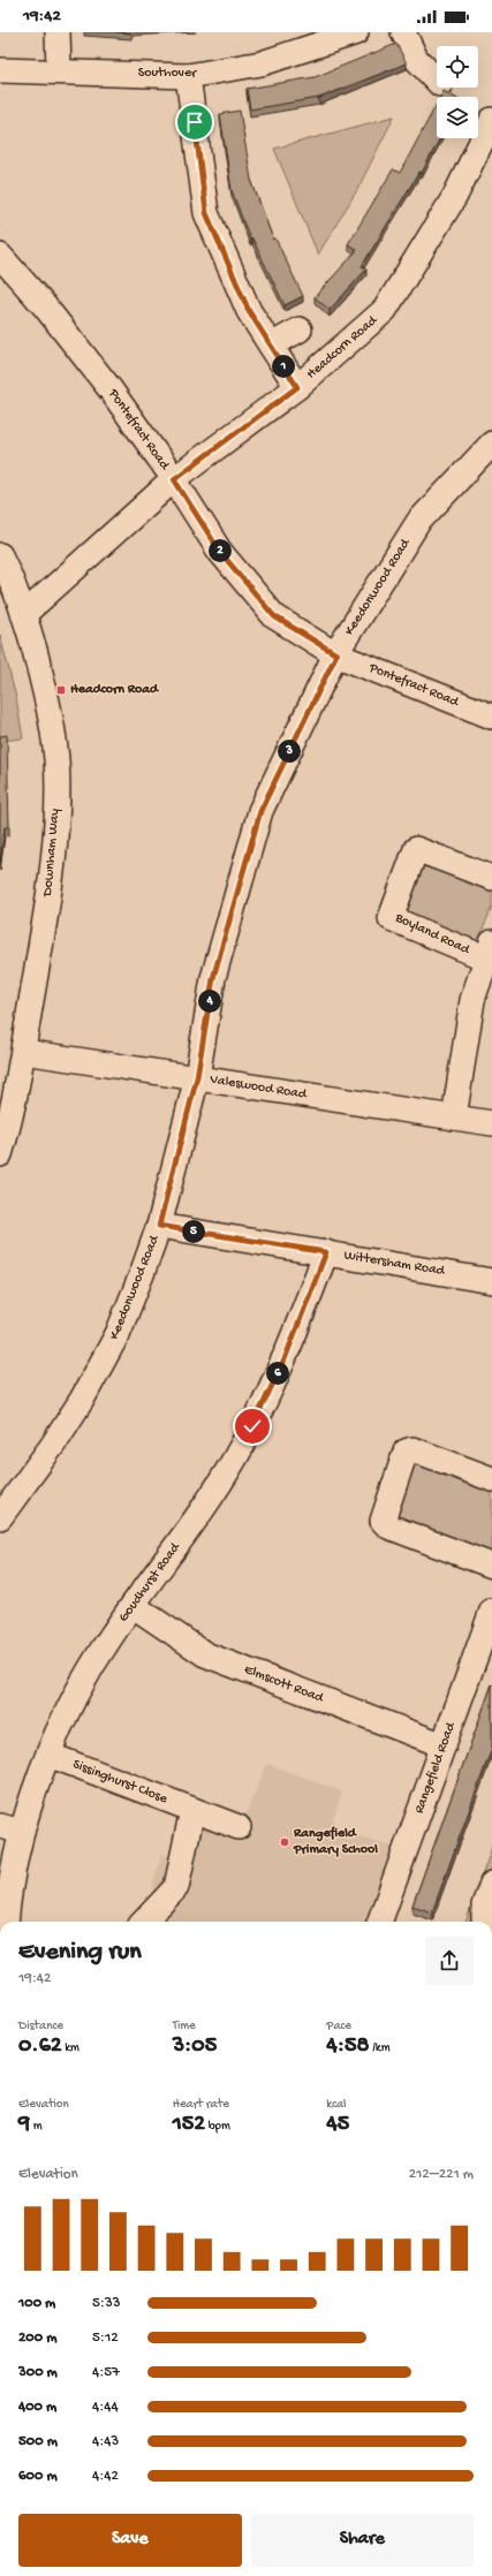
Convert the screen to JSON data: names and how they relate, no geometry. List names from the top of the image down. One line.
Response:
{"streets":{"street":["Southover","Headcorn Road","Pontefract Road","Keedonwood Road","Downham Way","Boyland Road","Valeswood Road","Wittersham Road","Goudhurst Road","Elmscott Road","Rangefield Road","Sissinghurst Close"]},"crossings":[["Headcorn Road","Pontefract Road"],["Headcorn Road","Downham Way"],["Pontefract Road","Keedonwood Road"],["Keedonwood Road","Valeswood Road"],["Keedonwood Road","Wittersham Road"],["Downham Way","Valeswood Road"],["Boyland Road","Valeswood Road"],["Wittersham Road","Goudhurst Road"],["Goudhurst Road","Elmscott Road"],["Goudhurst Road","Sissinghurst Close"],["Elmscott Road","Rangefield Road"]],"places":{"transit":["Headcorn Road"],"other":["Rangefield Primary School"]},"page":{"status":"19:42","pins":["1","2","3","4","5","6"],"heading":["Evening run","19:42"],"stats":[["Distance","0.62 km"],["Time","3:05"],["Pace","4:58 /km"],["Elevation","9 m"],["Heart rate","152 bpm"],["kcal","45"]],"chart":["Elevation","212–221 m"],"list":[{"name":"100 m","note":"5:33"},{"name":"200 m","note":"5:12"},{"name":"300 m","note":"4:57"},{"name":"400 m","note":"4:44"},{"name":"500 m","note":"4:43"},{"name":"600 m","note":"4:42"}],"buttons":["Save","Share"]}}
